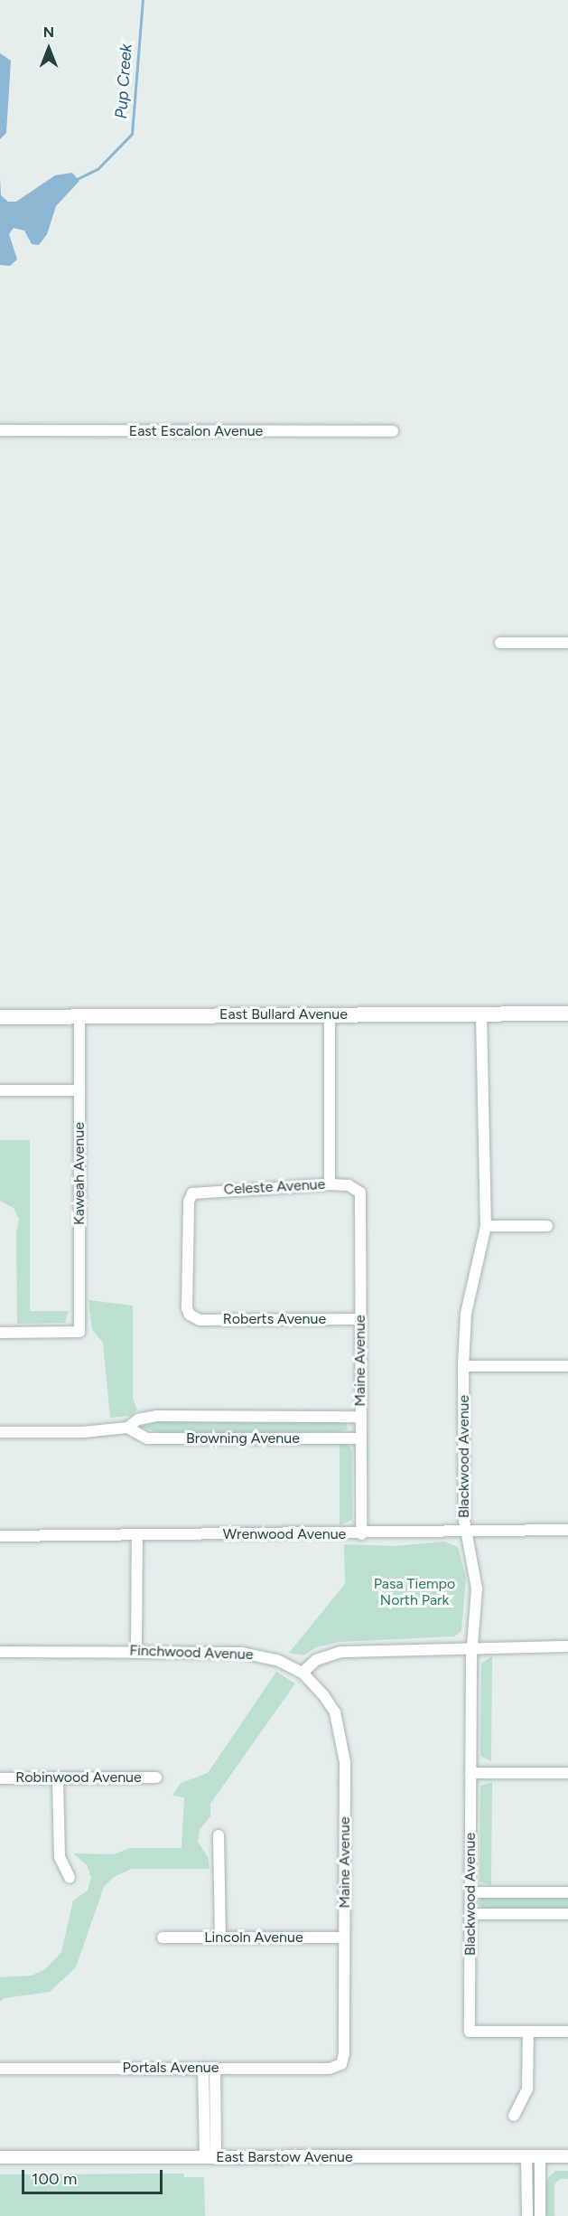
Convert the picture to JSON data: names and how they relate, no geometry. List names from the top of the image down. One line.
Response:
{"streets":{"main road":["East Bullard Avenue"],"street":["East Escalon Avenue","Kaweah Avenue","Celeste Avenue","Roberts Avenue","Maine Avenue","Browning Avenue","Blackwood Avenue","Wrenwood Avenue","Finchwood Avenue","Robinwood Avenue","Lincoln Avenue","Portals Avenue","East Barstow Avenue"]},"crossings":[["East Bullard Avenue","Kaweah Avenue"],["East Bullard Avenue","Blackwood Avenue"],["Celeste Avenue","Roberts Avenue"],["Celeste Avenue","Maine Avenue"],["Roberts Avenue","Maine Avenue"],["Maine Avenue","Browning Avenue"],["Maine Avenue","Wrenwood Avenue"],["Maine Avenue","Finchwood Avenue"],["Maine Avenue","Lincoln Avenue"],["Maine Avenue","Portals Avenue"],["Blackwood Avenue","Wrenwood Avenue"]],"water":["Pup Creek"],"parks":["Pasa Tiempo North Park"],"scale_bar":"100 m","north":"top"}
